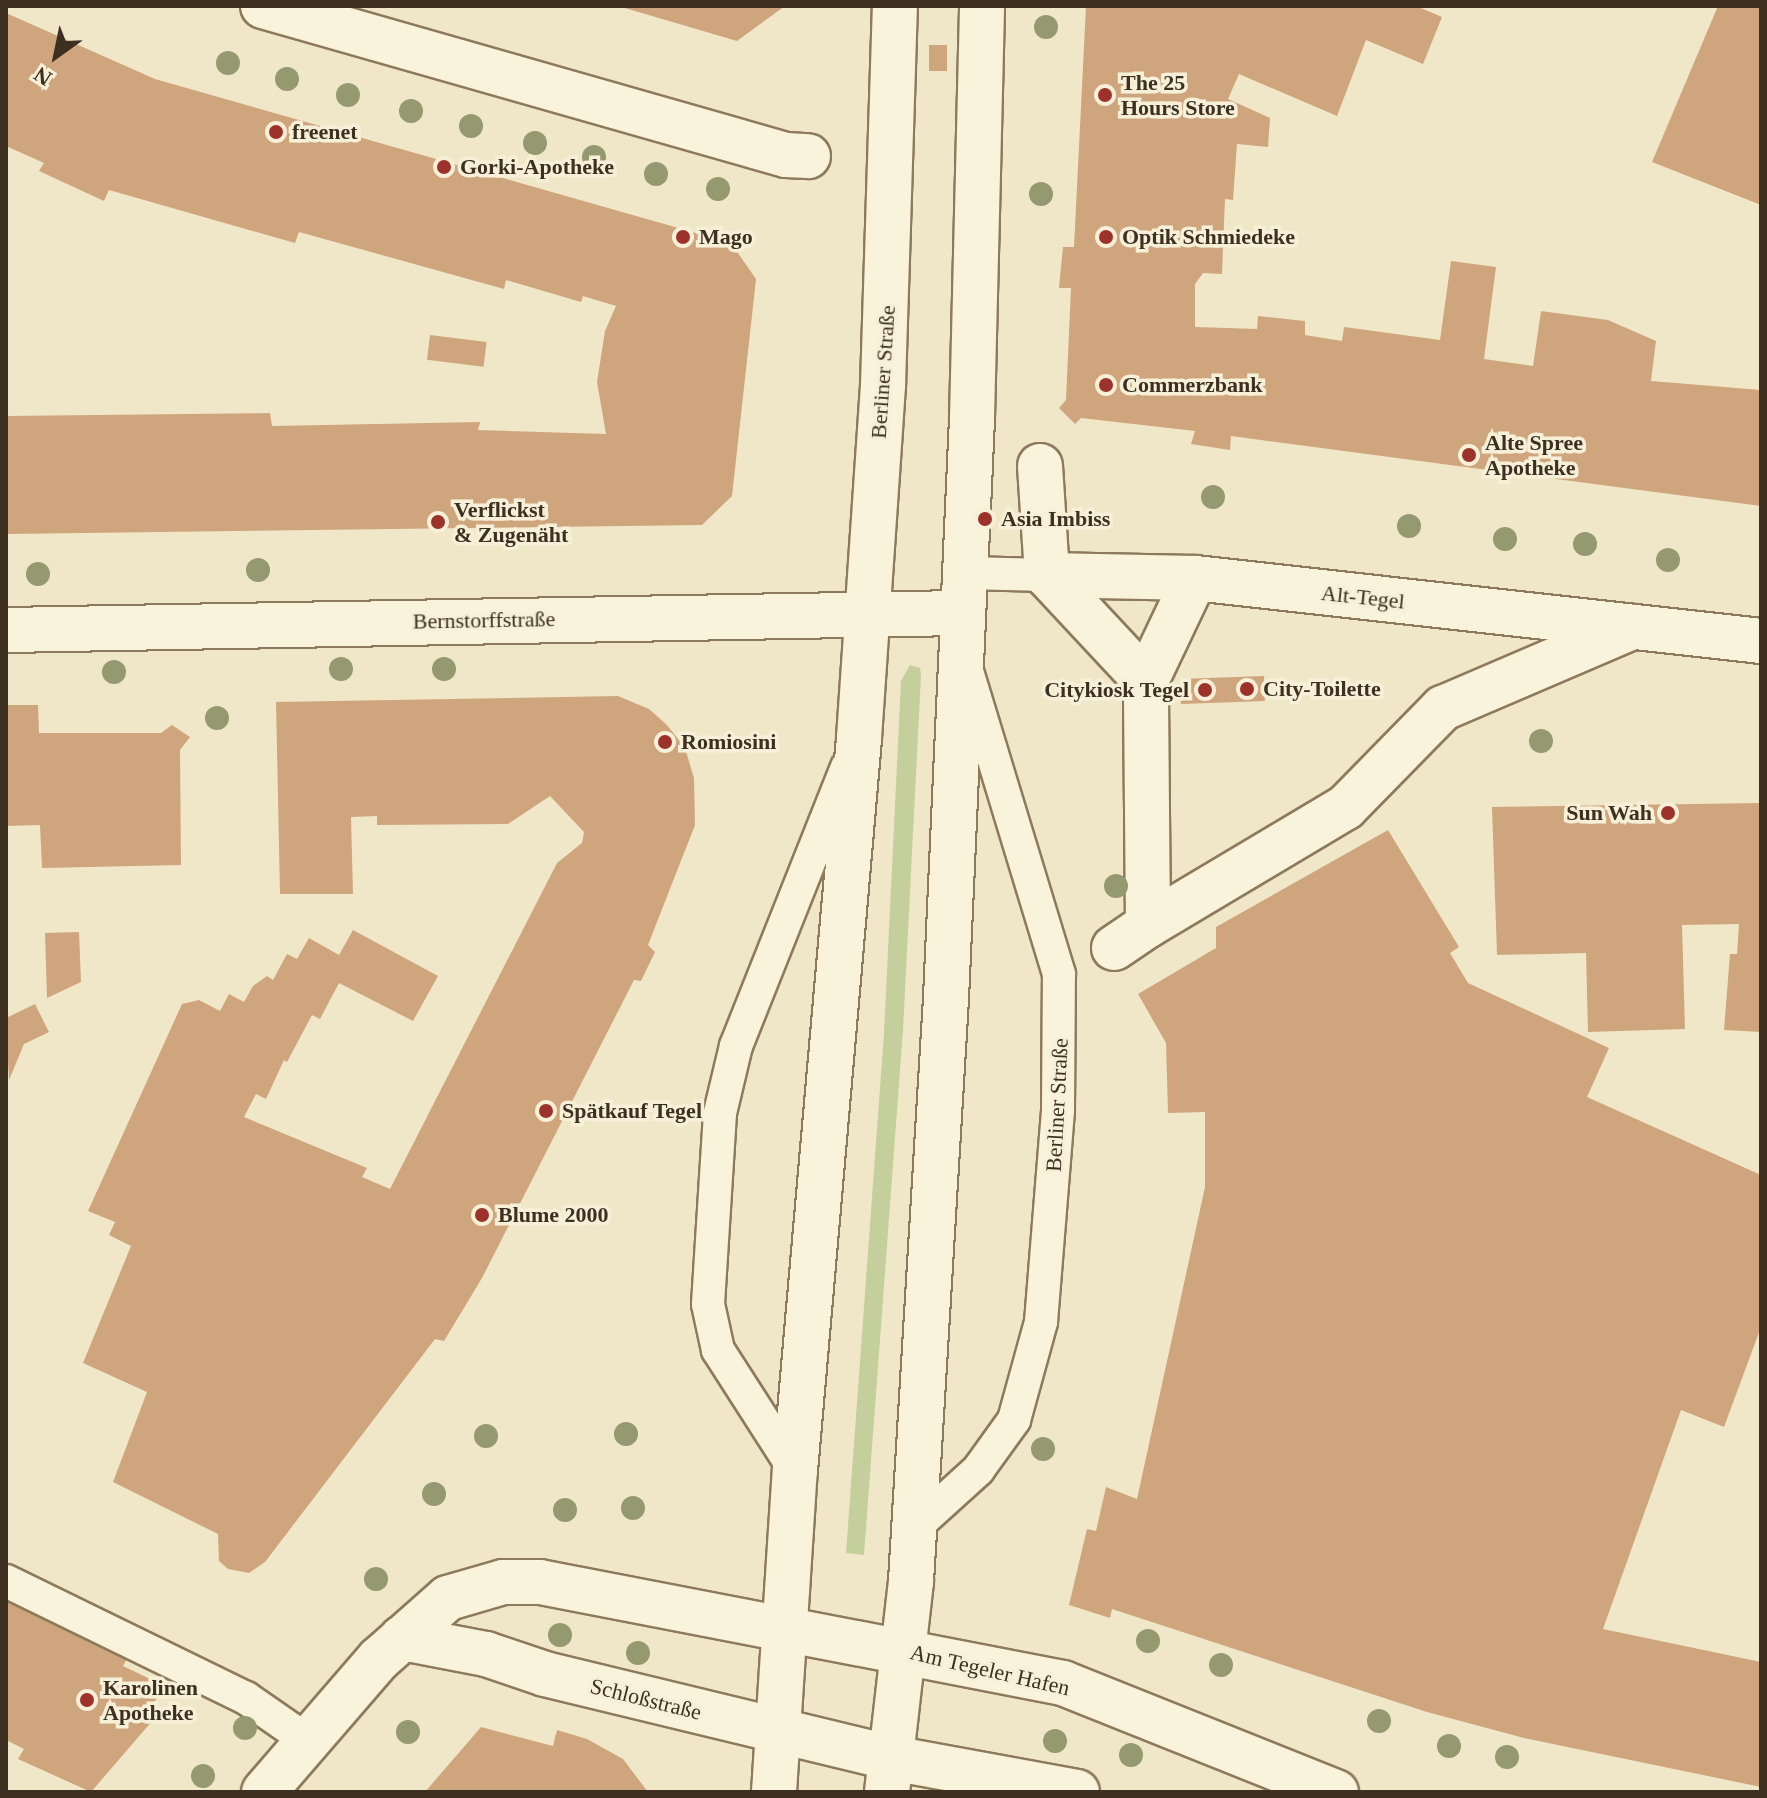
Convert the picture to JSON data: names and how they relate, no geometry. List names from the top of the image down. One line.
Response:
{"streets":{"main road":["Berliner Straße","Alt-Tegel","Bernstorffstraße","Am Tegeler Hafen","Schloßstraße"]},"crossings":[["Berliner Straße","Alt-Tegel"],["Berliner Straße","Bernstorffstraße"],["Berliner Straße","Am Tegeler Hafen"],["Berliner Straße","Schloßstraße"],["Alt-Tegel","Bernstorffstraße"]],"places":["The 25 Hours Store","freenet","Gorki-Apotheke","Mago","Optik Schmiedeke","Commerzbank","Alte Spree Apotheke","Asia Imbiss","Verflickst & Zugenäht","City-Toilette","Citykiosk Tegel","Romiosini","Sun Wah","Spätkauf Tegel","Blume 2000","Karolinen Apotheke"],"north":"bottom left"}
